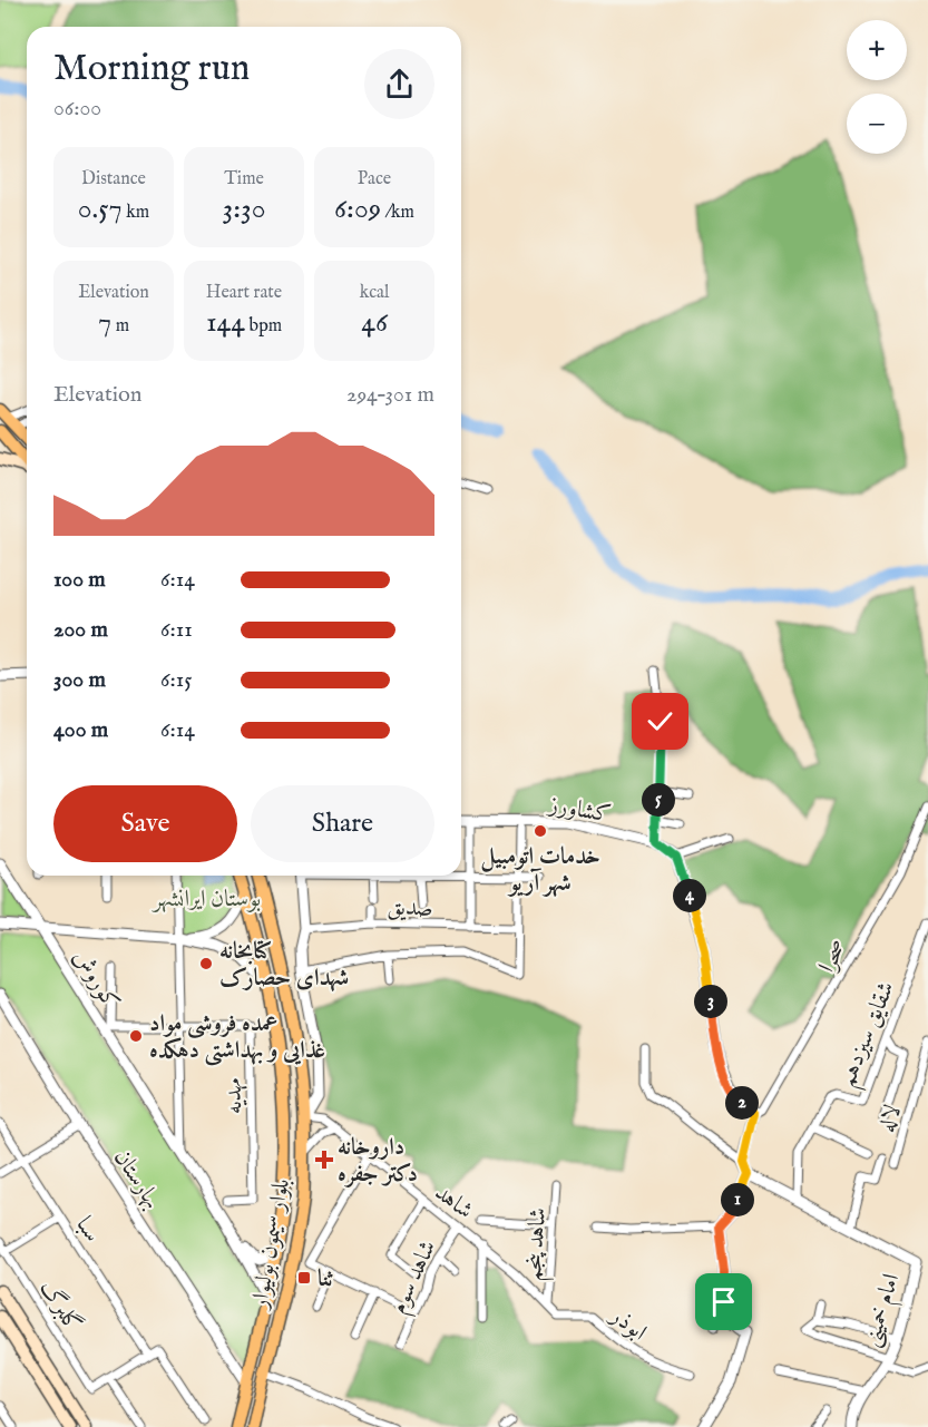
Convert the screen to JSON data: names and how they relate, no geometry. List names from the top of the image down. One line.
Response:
{"streets":{"main road":["بلوار سیمون بولیوار"],"street":["کشاورز","صدیق","صحرا","کوروش","شقایق سیزدهم","مهدیه","لاله","بهارستان","شاهد","سبا","شاهد پنجم","شاهد سوم","گلبرگ","امام خمینی","ابوذر"]},"crossings":[["شقایق سیزدهم","امام خمینی"],["بهارستان","بلوار سیمون بولیوار"],["شاهد","بلوار سیمون بولیوار"],["شاهد","شاهد پنجم"],["شاهد","شاهد سوم"],["شاهد","ابوذر"],["شاهد پنجم","ابوذر"]],"parks":["بوستان ایرانشهر"],"places":{"other":["خدمات اتومبیل شهر آریو","کتابخانه شهدای حصارک","عمده فروشی مواد غذایی و بهداشتی دهکده"],"health":["داروخانه دکتر جفره"],"transit":["ثنا"]},"page":{"map_buttons":["+","−"],"heading":["Morning run","06:00"],"stats":[["Distance","0.57 km"],["Time","3:30"],["Pace","6:09 /km"],["Elevation","7 m"],["Heart rate","144 bpm"],["kcal","46"]],"chart":["Elevation","294–301 m"],"list":[{"name":"100 m","note":"6:14"},{"name":"200 m","note":"6:11"},{"name":"300 m","note":"6:15"},{"name":"400 m","note":"6:14"}],"buttons":["Save","Share"],"pins":["5","4","3","2","1"]}}
